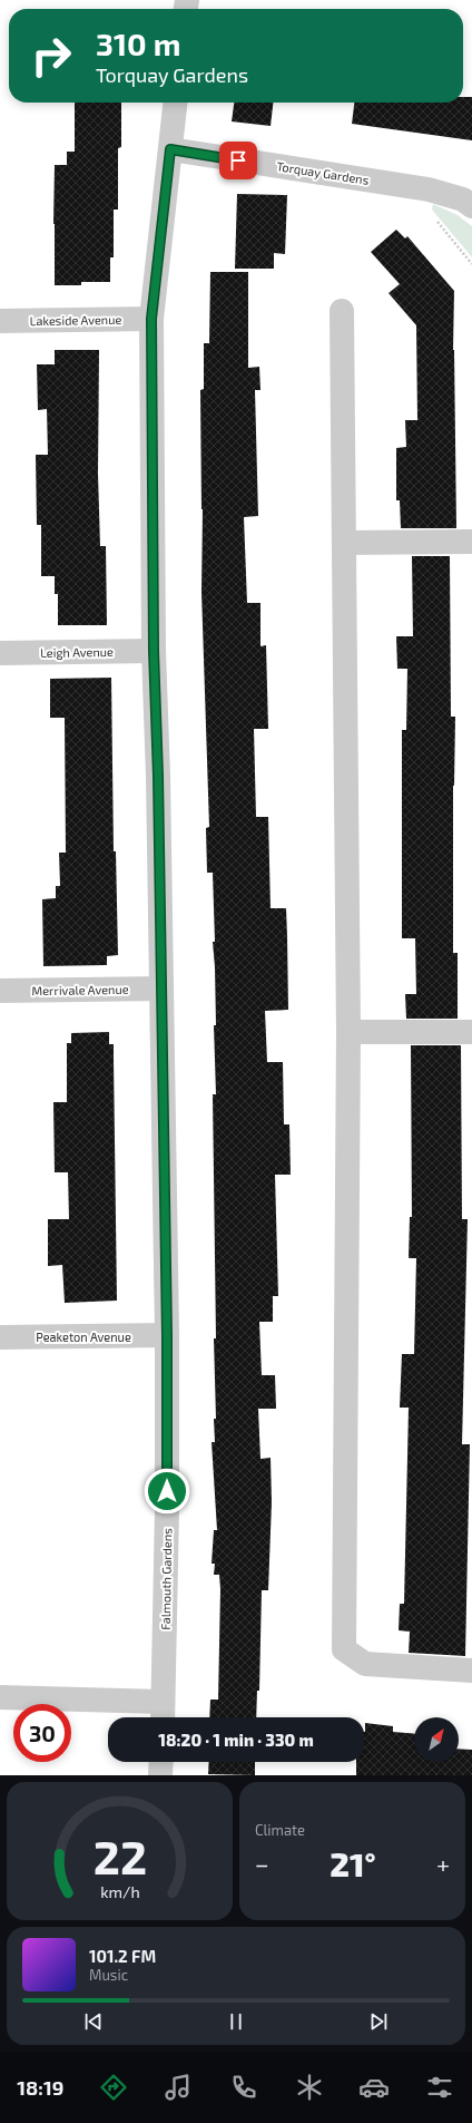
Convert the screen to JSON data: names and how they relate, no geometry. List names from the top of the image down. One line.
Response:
{"streets":{"street":["Torquay Gardens","Lakeside Avenue","Leigh Avenue","Merrivale Avenue","Peaketon Avenue","Falmouth Gardens"]},"crossings":[["Torquay Gardens","Falmouth Gardens"],["Lakeside Avenue","Falmouth Gardens"],["Leigh Avenue","Falmouth Gardens"],["Merrivale Avenue","Falmouth Gardens"],["Peaketon Avenue","Falmouth Gardens"]],"north":"top right","page":{"turn":["310 m","Torquay Gardens"],"limit":"30","trip":"18:20 · 1 min · 330 m","tile":"Climate","heat":["−","21°","+"],"song":["101.2 FM","Music"],"tabs":"18:19","gauge":["22","km/h"]}}
